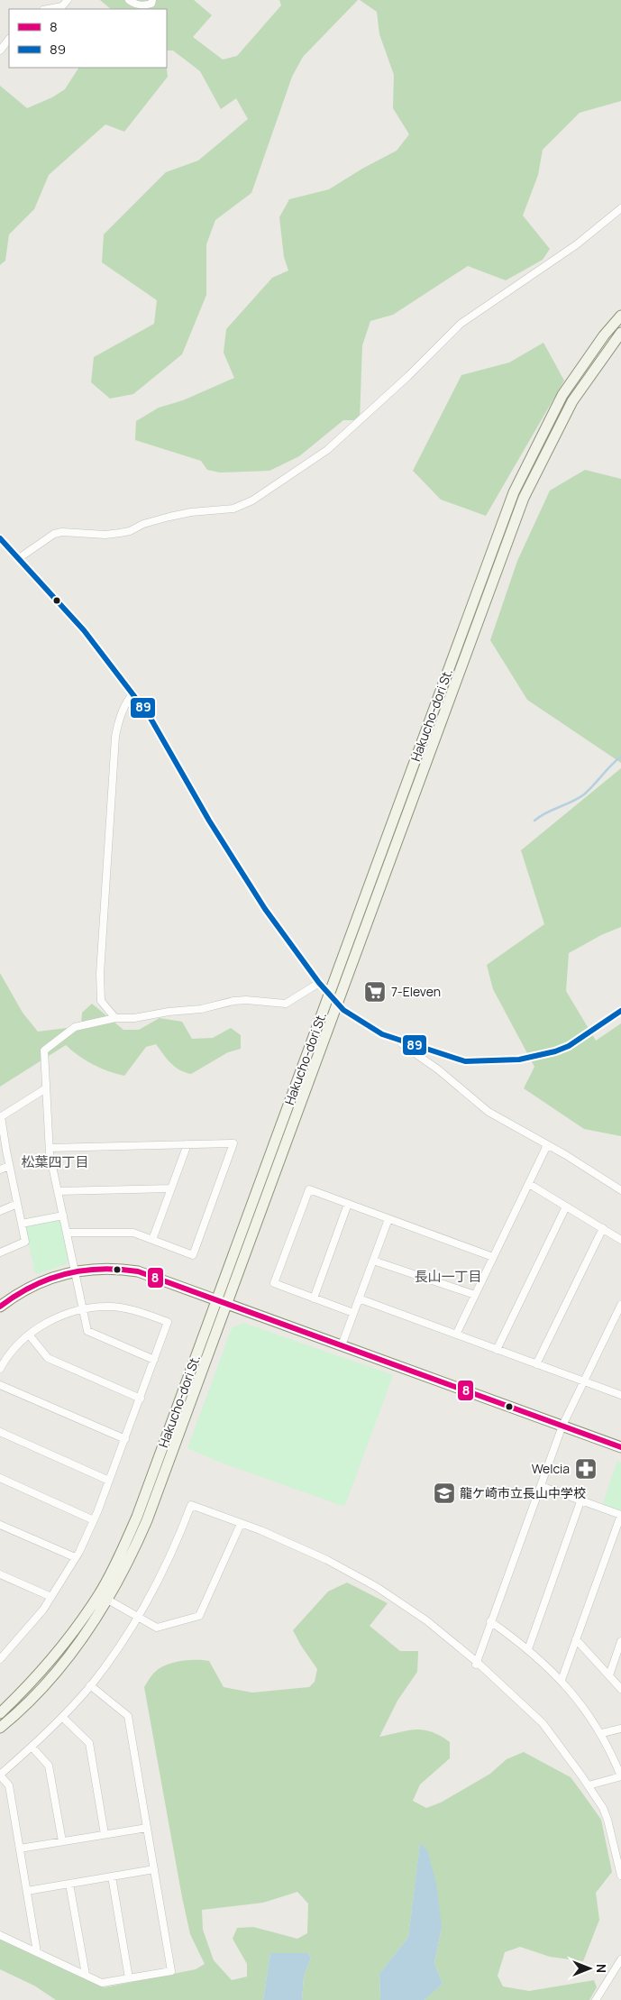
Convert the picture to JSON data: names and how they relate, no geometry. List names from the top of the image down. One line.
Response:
{"streets":{"main road":["Hakucho-dori St."]},"districts":["松葉四丁目","長山一丁目"],"places":{"supermarket":["7-Eleven"],"pharmacy":["Welcia"],"school or university":["龍ケ崎市立長山中学校"]},"lines":["transit line 89","transit line 8"],"legend":["8","89"],"north":"right"}
